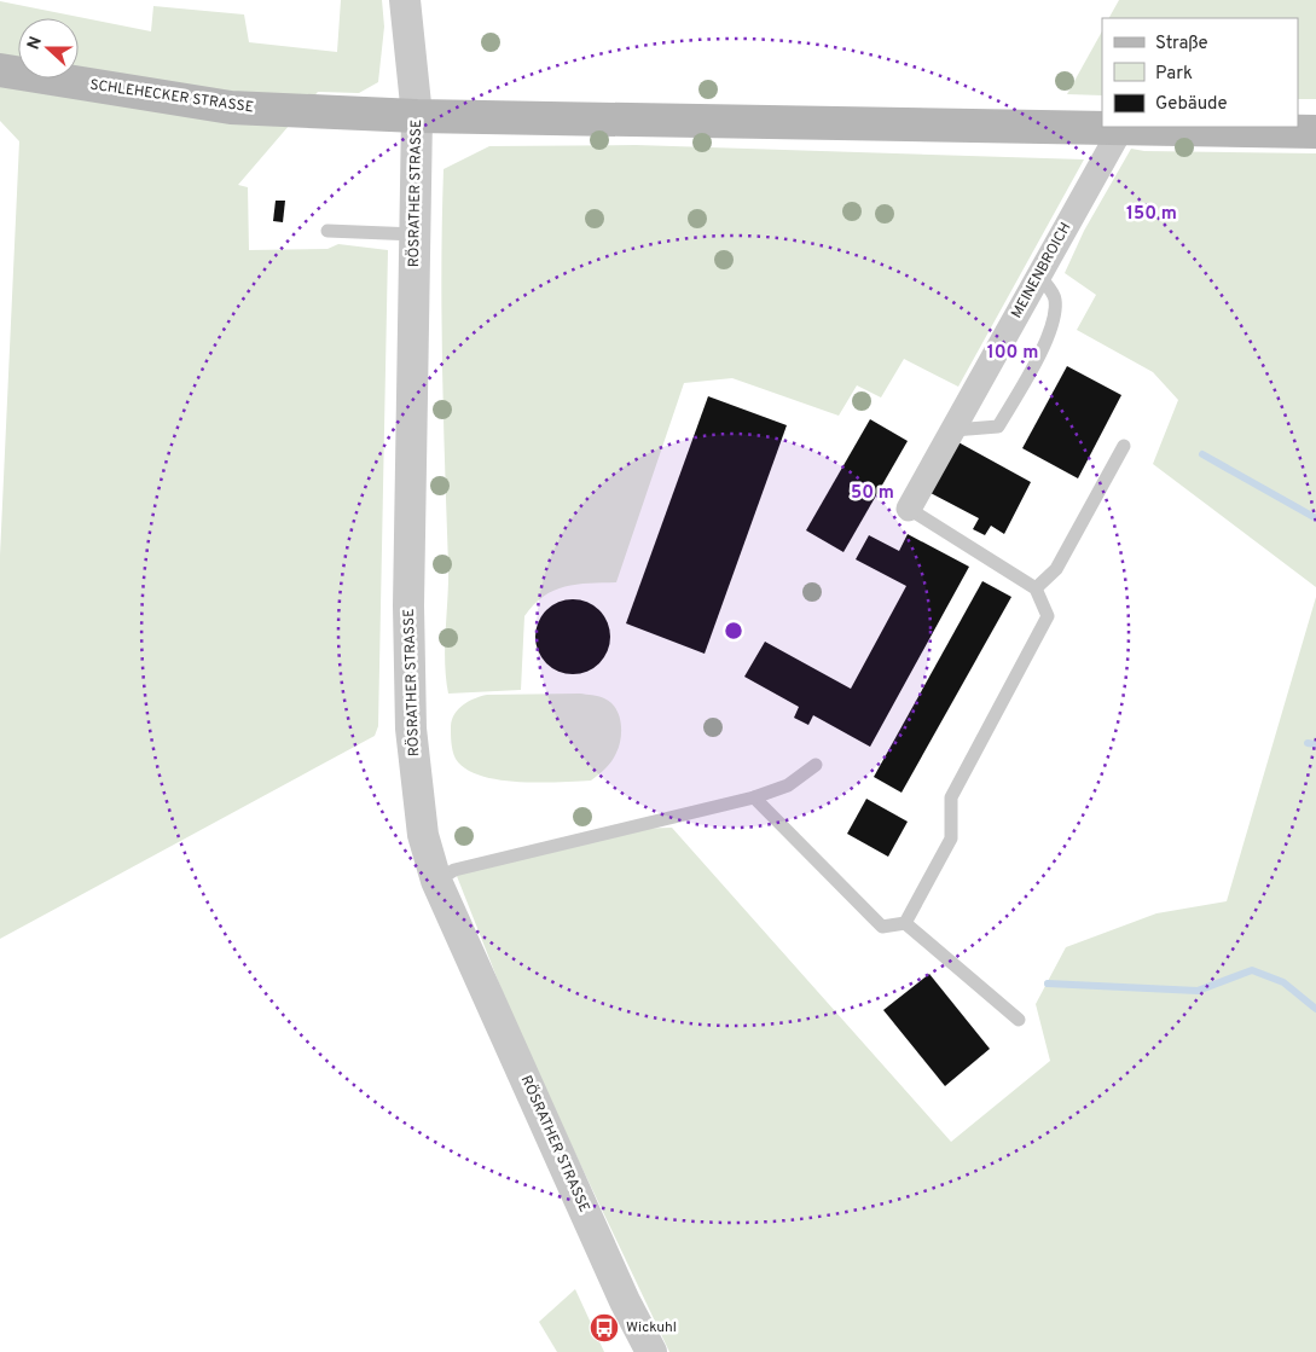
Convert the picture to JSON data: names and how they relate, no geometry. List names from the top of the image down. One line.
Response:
{"streets":{"main road":["SCHLEHECKER STRASSE"],"street":["RÖSRATHER STRASSE","MEINENBROICH"]},"crossings":[["SCHLEHECKER STRASSE","RÖSRATHER STRASSE"],["SCHLEHECKER STRASSE","MEINENBROICH"]],"places":{"bus stop":["Wickuhl"]},"legend":["Straße","Park","Gebäude"],"north":"left","rings":["150 m","100 m","50 m"]}
